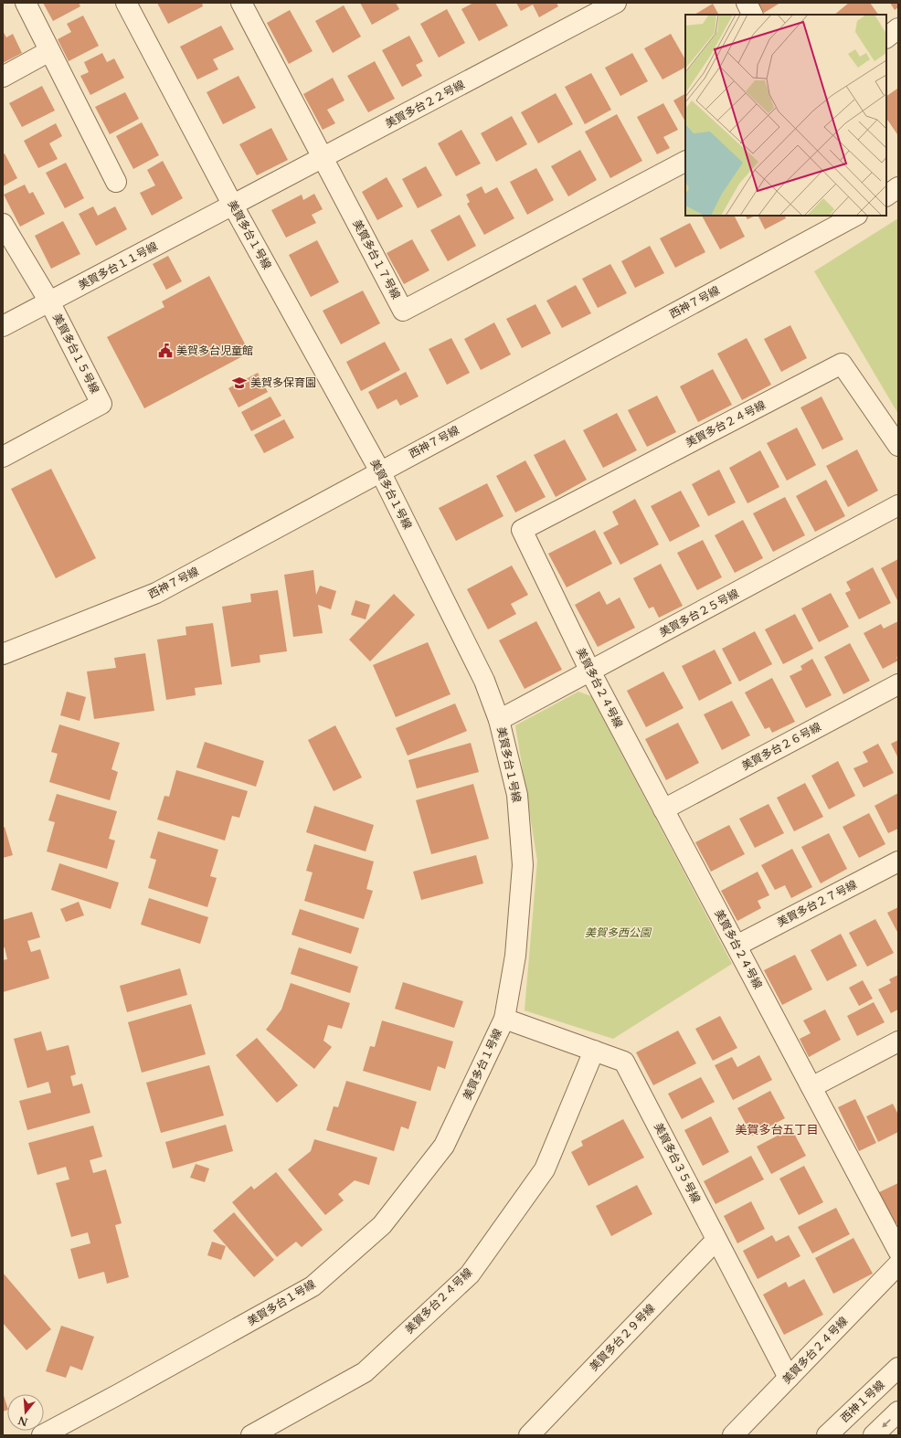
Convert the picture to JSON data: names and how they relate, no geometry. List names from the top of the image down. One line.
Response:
{"streets":{"street":["美賀多台２２号線","美賀多台１号線","美賀多台１７号線","美賀多台１１号線","西神７号線","美賀多台１５号線","美賀多台２４号線","美賀多台２５号線","美賀多台２６号線","美賀多台２７号線","美賀多台３５号線","美賀多台２９号線","西神１号線"]},"crossings":[["美賀多台２２号線","美賀多台１号線"],["美賀多台２２号線","美賀多台１７号線"],["美賀多台２２号線","美賀多台１１号線"],["美賀多台１号線","美賀多台１１号線"],["美賀多台１号線","西神７号線"],["美賀多台１号線","美賀多台２５号線"],["美賀多台１号線","美賀多台３５号線"],["美賀多台１１号線","美賀多台１５号線"],["美賀多台２４号線","美賀多台２５号線"],["美賀多台２４号線","美賀多台２６号線"],["美賀多台２４号線","美賀多台２７号線"],["美賀多台２４号線","美賀多台３５号線"],["美賀多台３５号線","美賀多台２９号線"]],"districts":["美賀多台五丁目"],"parks":["美賀多西公園"],"places":{"public building":["美賀多台児童館"],"school or university":["美賀多保育園"]},"north":"bottom"}
